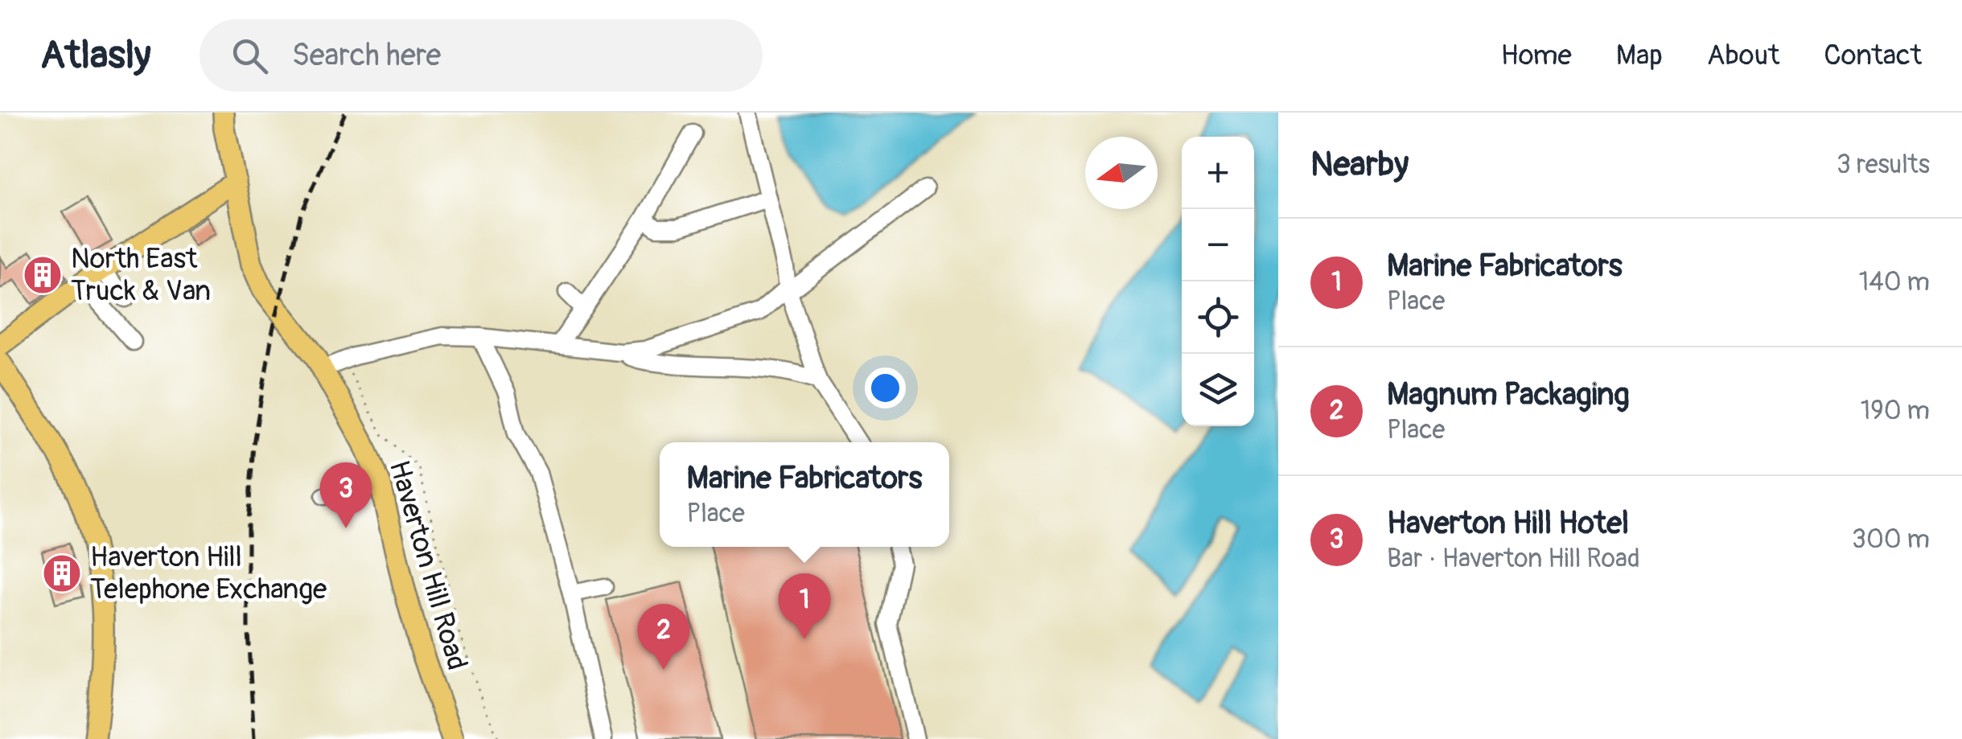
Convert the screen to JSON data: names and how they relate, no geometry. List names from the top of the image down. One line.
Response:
{"streets":{"main road":["Haverton Hill Road"]},"places":{"building":["North East Truck & Van","Haverton Hill Telephone Exchange"]},"north":"left","page":{"header":"Atlasly","search":"Search here","nav":["Home","Map","About","Contact"],"heading":["Nearby","3 results"],"map_buttons":["+","−"],"list":[{"mark":"1","name":"Marine Fabricators","note":"Place","value":"140 m"},{"mark":"2","name":"Magnum Packaging","note":"Place","value":"190 m"},{"mark":"3","name":"Haverton Hill Hotel","note":"Bar · Haverton Hill Road","value":"300 m"}],"popup":["Marine Fabricators","Place"],"pins":["3","1","2"]}}
